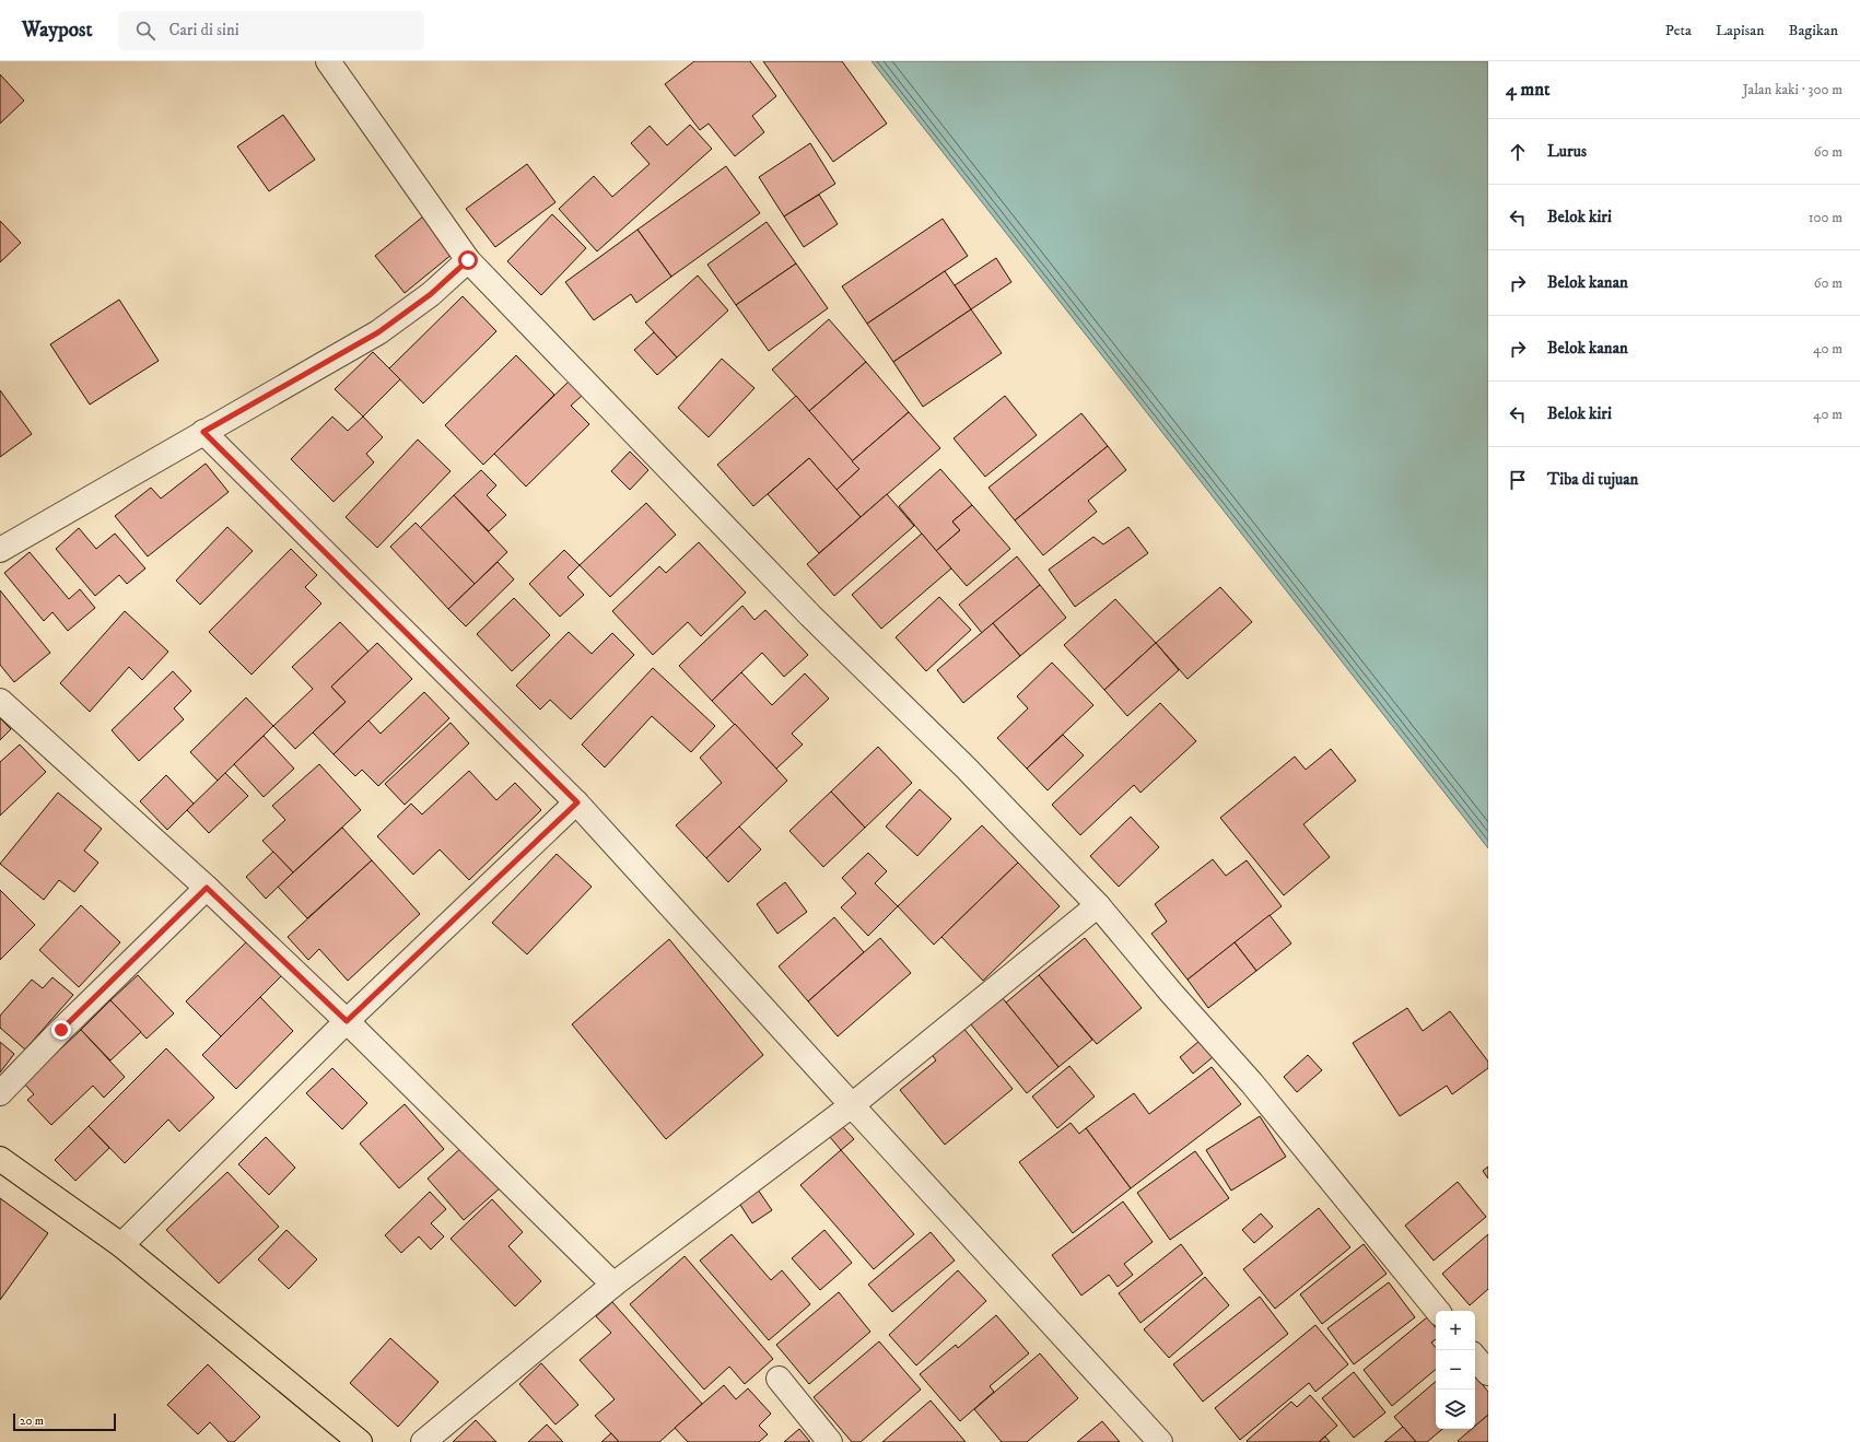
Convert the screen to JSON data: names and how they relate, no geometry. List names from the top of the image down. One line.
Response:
{"scale_bar":"20 m","page":{"header":"Waypost","search":"Cari di sini","nav":["Peta","Lapisan","Bagikan"],"heading":["4 mnt","Jalan kaki · 300 m"],"list":[["Lurus","60 m"],["Belok kiri","100 m"],["Belok kanan","60 m"],["Belok kanan","40 m"],["Belok kiri","40 m"],"Tiba di tujuan"],"map_buttons":["+","−"],"scale":"20 m"}}
